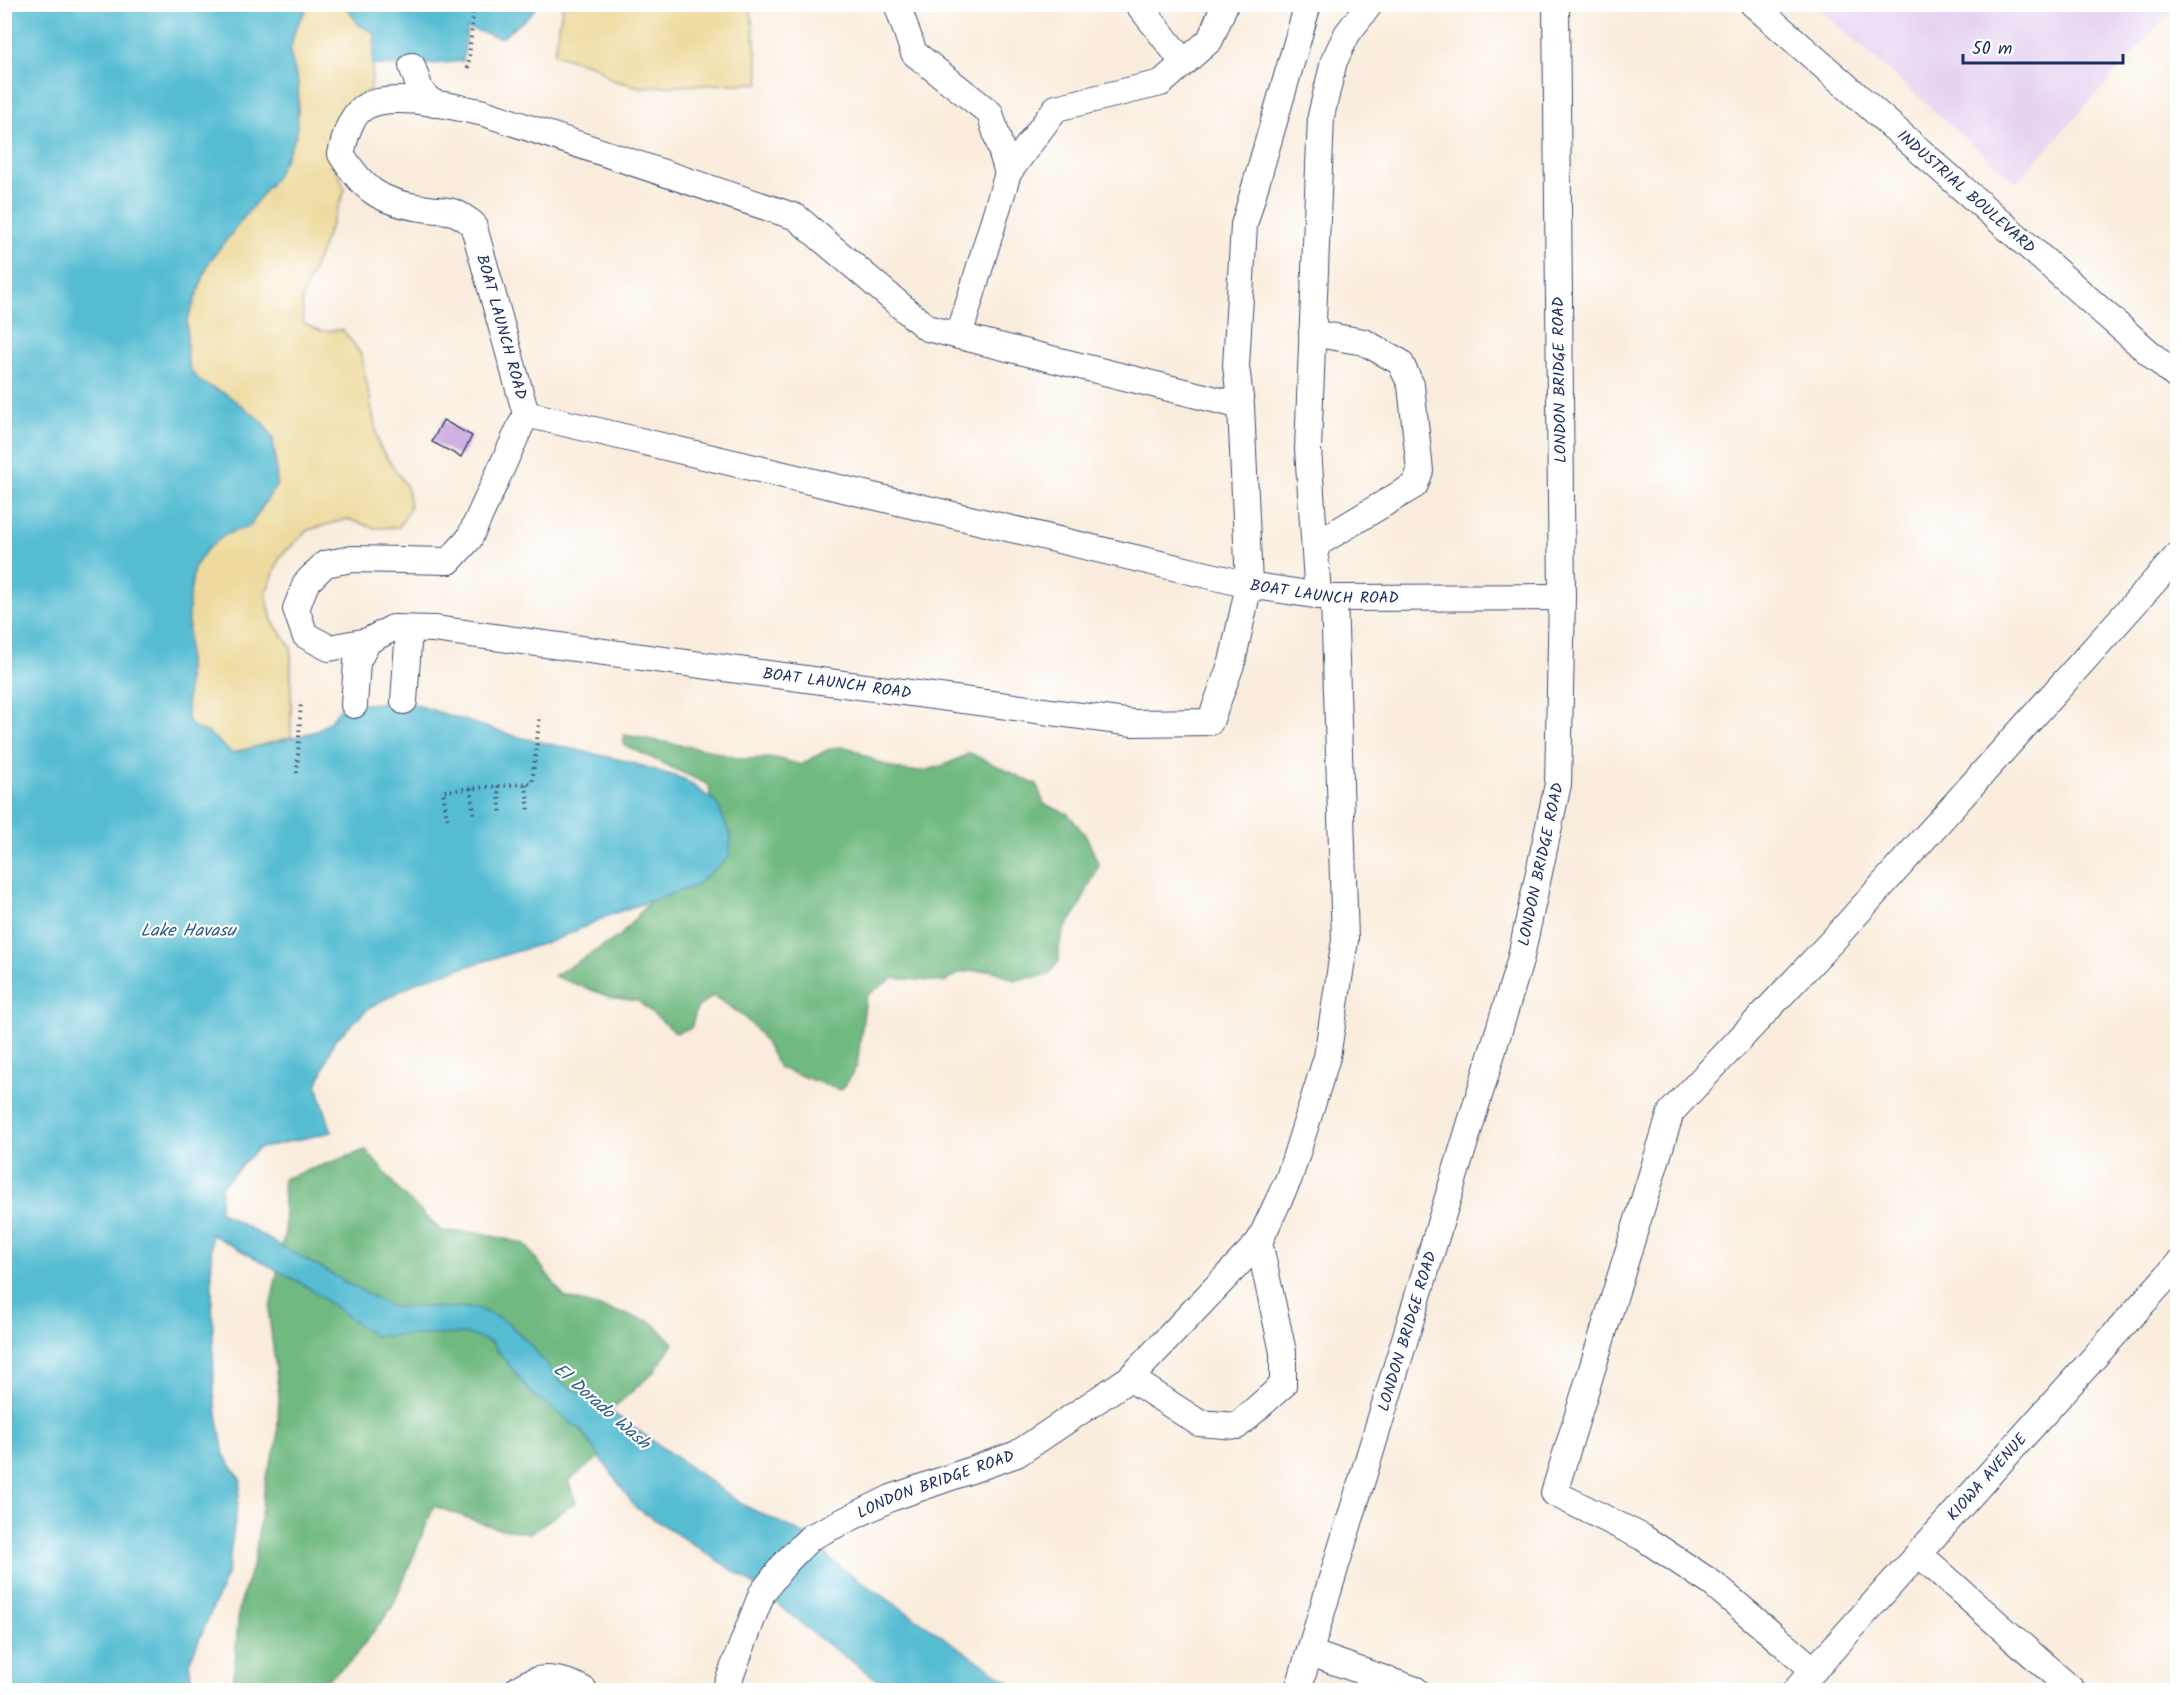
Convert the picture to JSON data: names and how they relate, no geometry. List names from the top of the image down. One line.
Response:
{"streets":{"street":["INDUSTRIAL BOULEVARD","BOAT LAUNCH ROAD","LONDON BRIDGE ROAD","KIOWA AVENUE"]},"crossings":[["BOAT LAUNCH ROAD","LONDON BRIDGE ROAD"]],"water":["Lake Havasu","El Dorado Wash"],"scale_bar":"50 m"}
